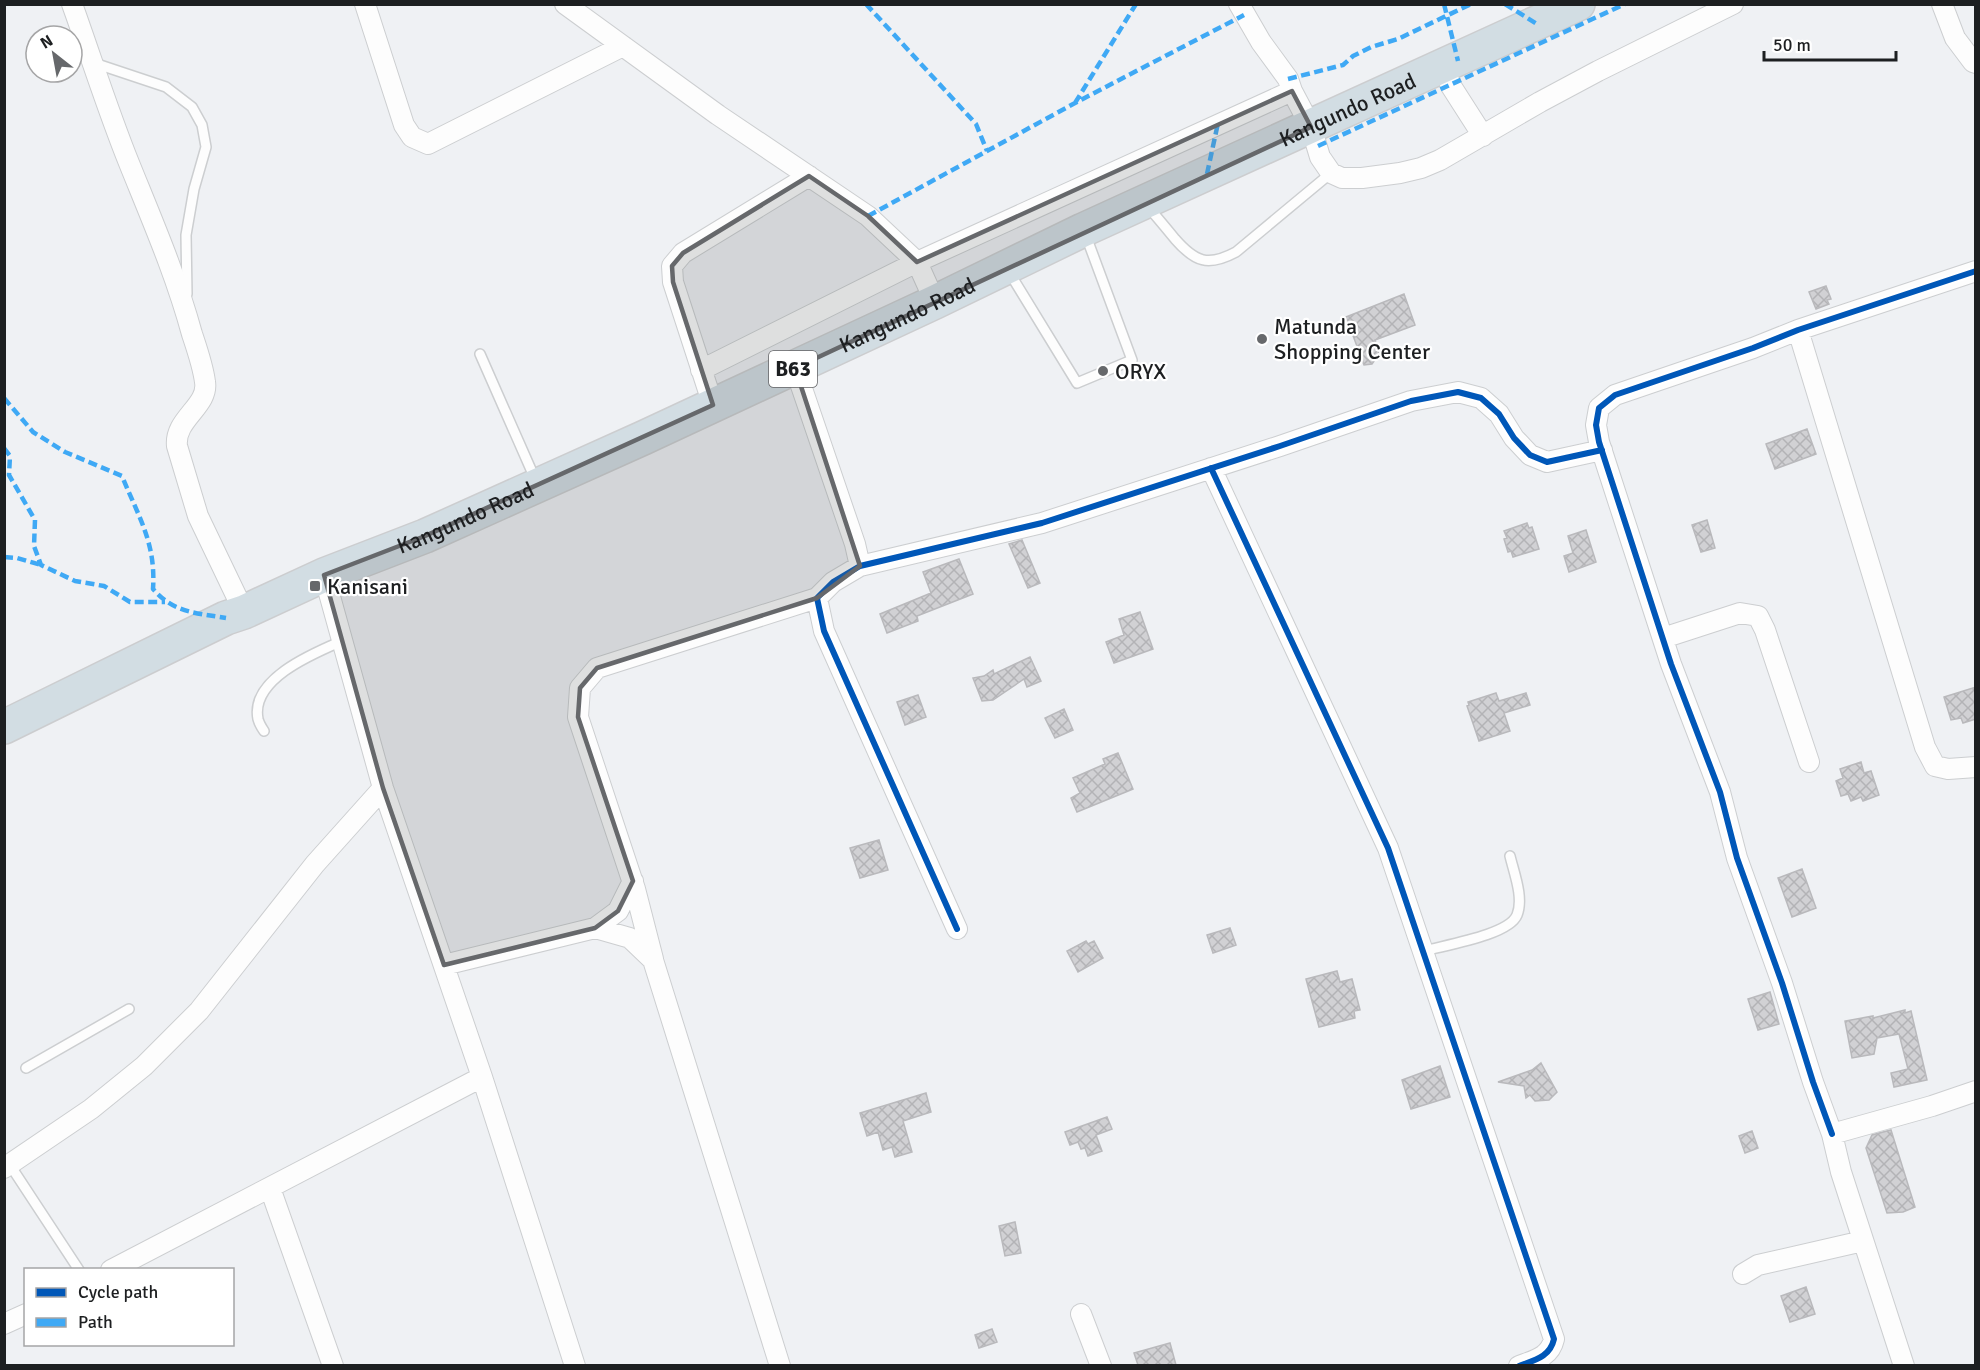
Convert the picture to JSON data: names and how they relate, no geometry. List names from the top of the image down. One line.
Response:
{"streets":{"highway":["Kangundo Road","B63"]},"places":{"other":["Matunda Shopping Center","ORYX"],"transit":["Kanisani"]},"legend":["Cycle path","Path"],"scale_bar":"50 m","north":"top left"}
